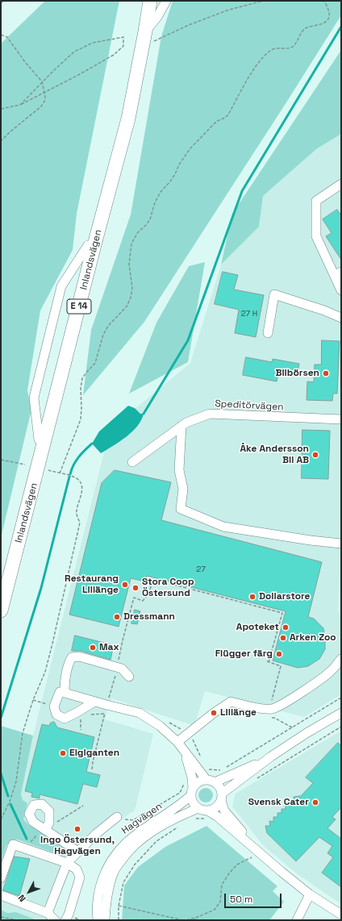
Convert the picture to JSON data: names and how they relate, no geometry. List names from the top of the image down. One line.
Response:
{"streets":{"highway":["Inlandsvägen","E 14"],"street":["Speditörvägen","Hagvägen"]},"places":["Bilbörsen","Åke Andersson Bil AB","Restaurang Lillänge","Stora Coop Östersund","Dollarstore","Dressmann","Apoteket","Arken Zoo","Max","Flügger färg","Lillänge","Elgiganten","Svensk Cater","Ingo Östersund, Hagvägen"],"house_numbers":["27 H","27"],"scale_bar":"50 m","north":"bottom left"}
